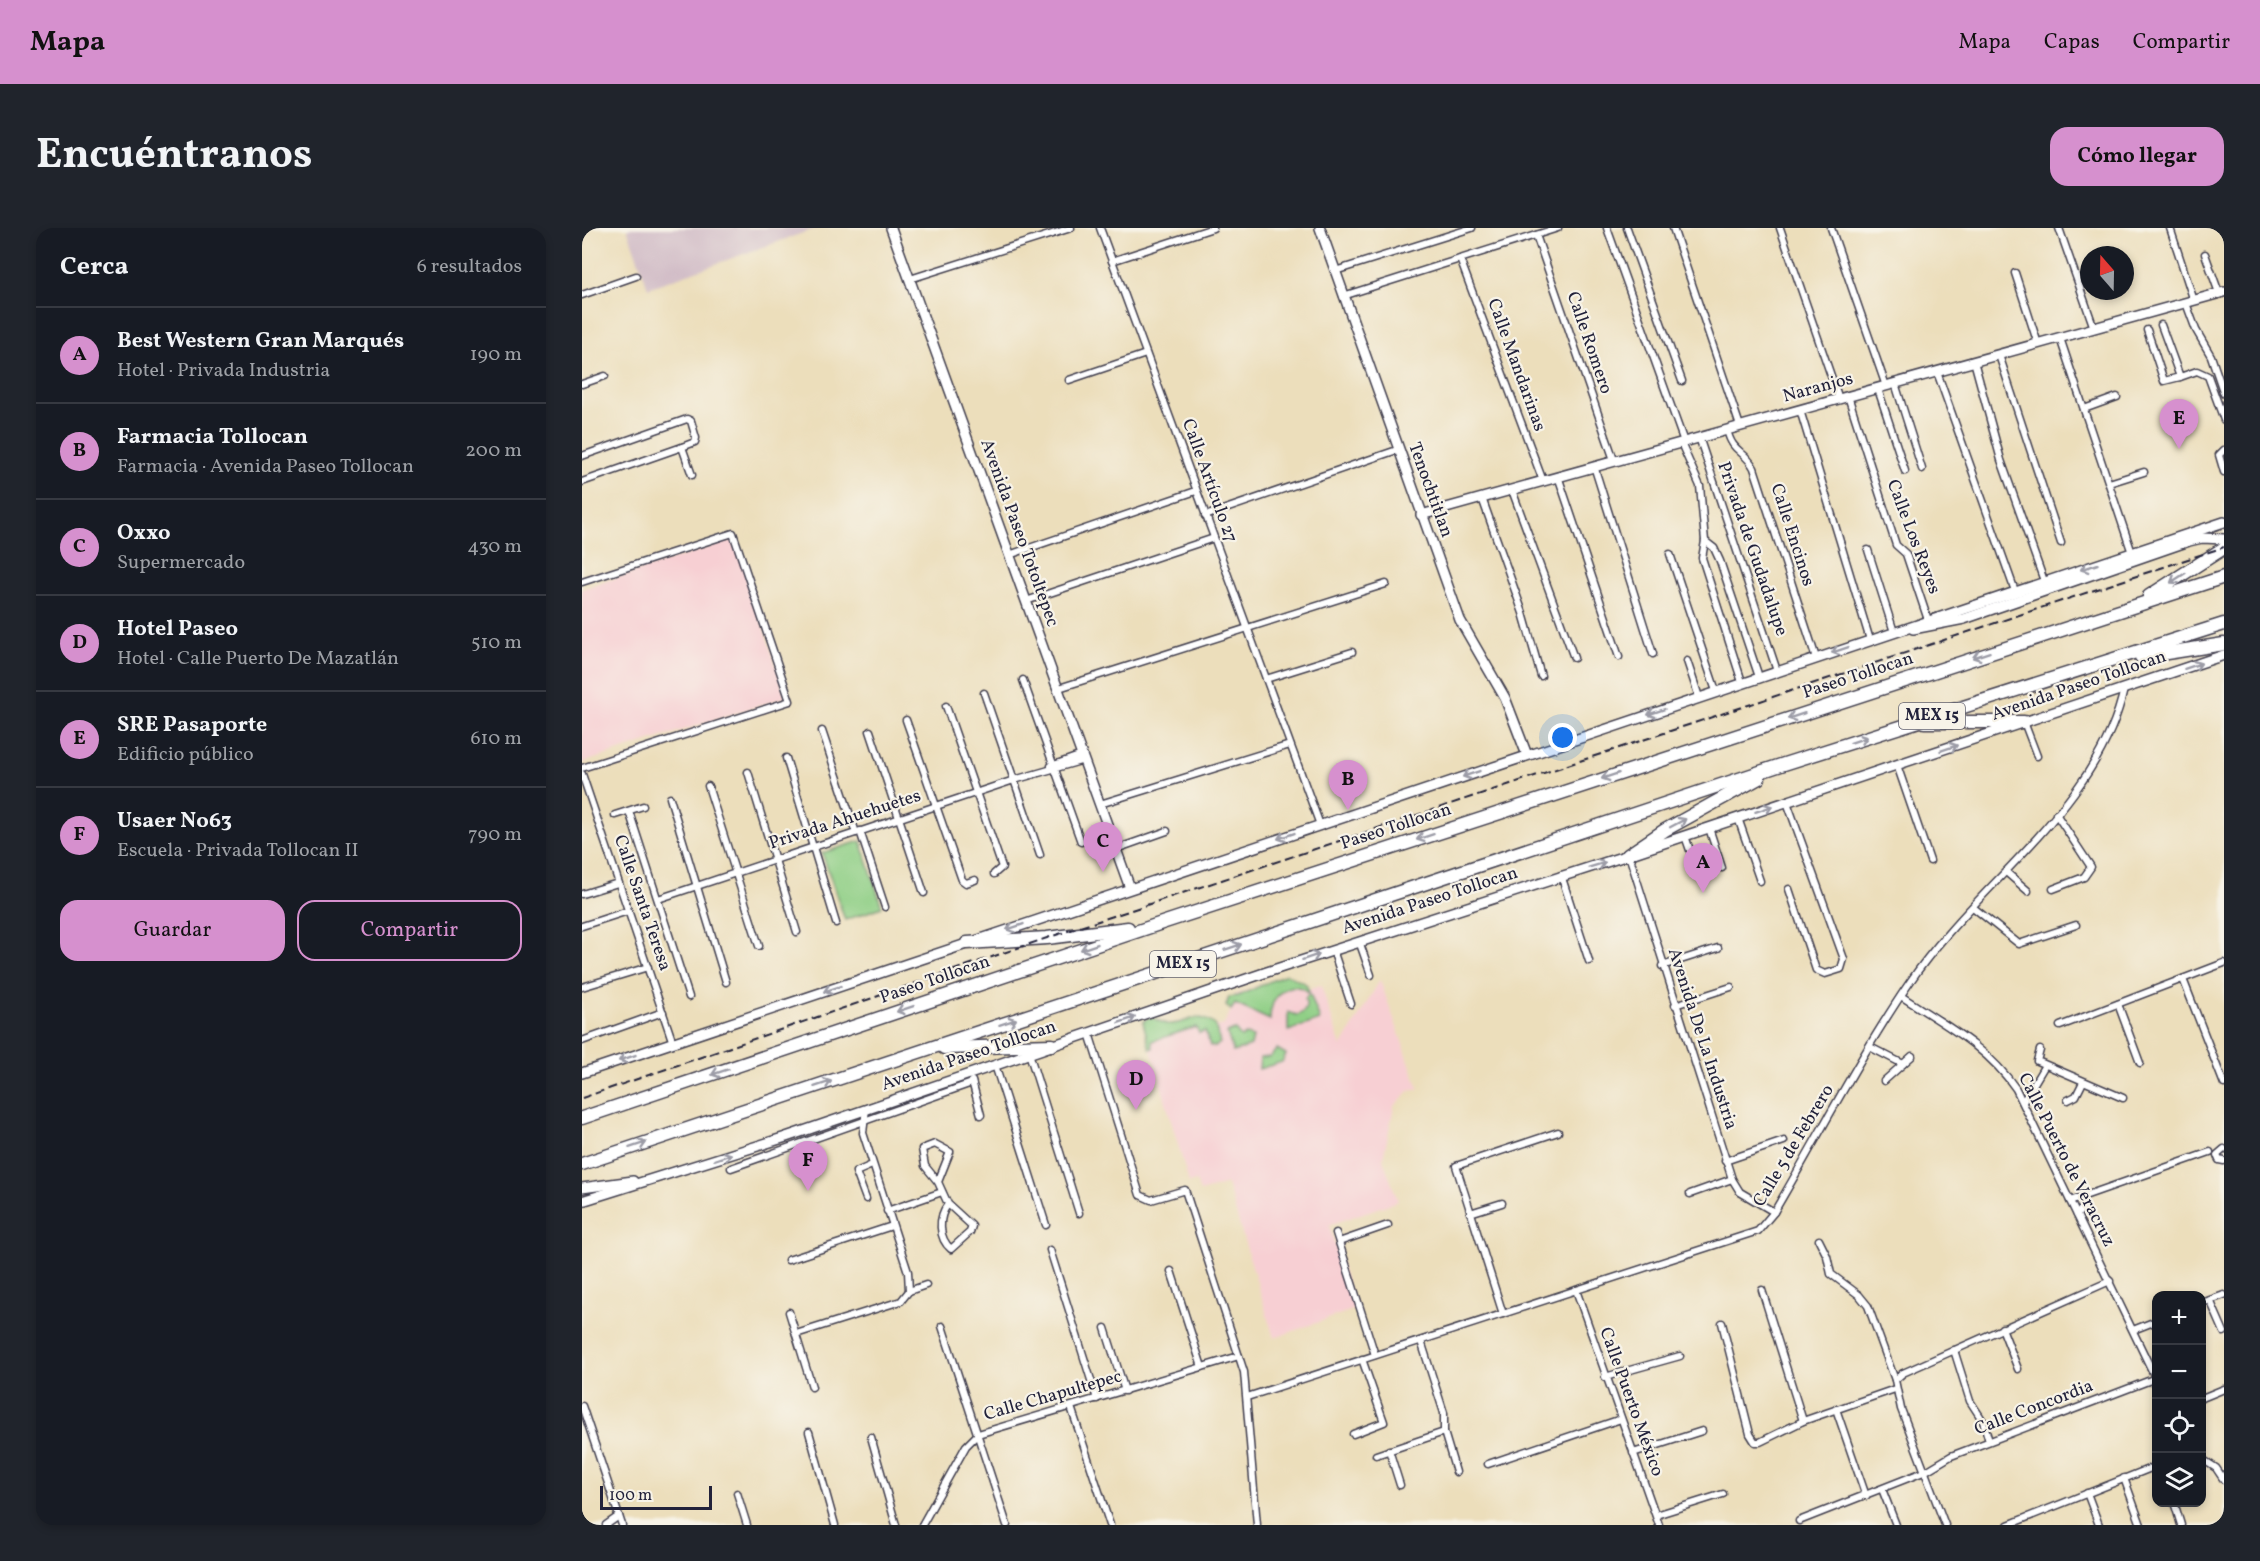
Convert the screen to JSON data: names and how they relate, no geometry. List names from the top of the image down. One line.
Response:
{"streets":{"highway":["Paseo Tollocan","MEX 15"],"main road":["Naranjos","Tenochtitlan","Avenida Paseo Totoltepec","Avenida Paseo Tollocan"],"street":["Calle Romero","Calle Mandarinas","Calle Artículo 27","Calle Encinos","Calle Los Reyes","Privada de Gudadalupe","Privada Ahuehuetes","Calle Santa Teresa","Avenida De La Industria","Calle 5 de Febrero","Calle Puerto de Veracruz","Calle Chapultepec","Calle Puerto México","Calle Concordia"]},"crossings":[["Calle Romero","Naranjos"],["Calle Mandarinas","Naranjos"],["Naranjos","Tenochtitlan"],["Naranjos","Calle Encinos"],["Naranjos","Calle Los Reyes"],["Naranjos","Privada de Gudadalupe"],["Avenida Paseo Totoltepec","Privada Ahuehuetes"],["Avenida Paseo Tollocan","Avenida De La Industria"],["Avenida Paseo Tollocan","Calle 5 de Febrero"],["Avenida De La Industria","Calle 5 de Febrero"],["Calle 5 de Febrero","Calle Puerto de Veracruz"],["Calle 5 de Febrero","Calle Puerto México"]],"one_way":["Avenida Paseo Tollocan"],"scale_bar":"100 m","north":"top","page":{"header":"Mapa","nav":["Mapa","Capas","Compartir"],"title":"Encuéntranos","buttons":["Cómo llegar",["Guardar","Compartir"]],"heading":["Cerca","6 resultados"],"list":[{"mark":"A","name":"Best Western Gran Marqués","note":"Hotel · Privada Industria","value":"190 m"},{"mark":"B","name":"Farmacia Tollocan","note":"Farmacia · Avenida Paseo Tollocan","value":"200 m"},{"mark":"C","name":"Oxxo","note":"Supermercado","value":"430 m"},{"mark":"D","name":"Hotel Paseo","note":"Hotel · Calle Puerto De Mazatlán","value":"510 m"},{"mark":"E","name":"SRE Pasaporte","note":"Edificio público","value":"610 m"},{"mark":"F","name":"Usaer No63","note":"Escuela · Privada Tollocan II","value":"790 m"}],"pins":["E","B","C","A","D","F"],"map_buttons":["+","−"],"scale":"100 m"}}
